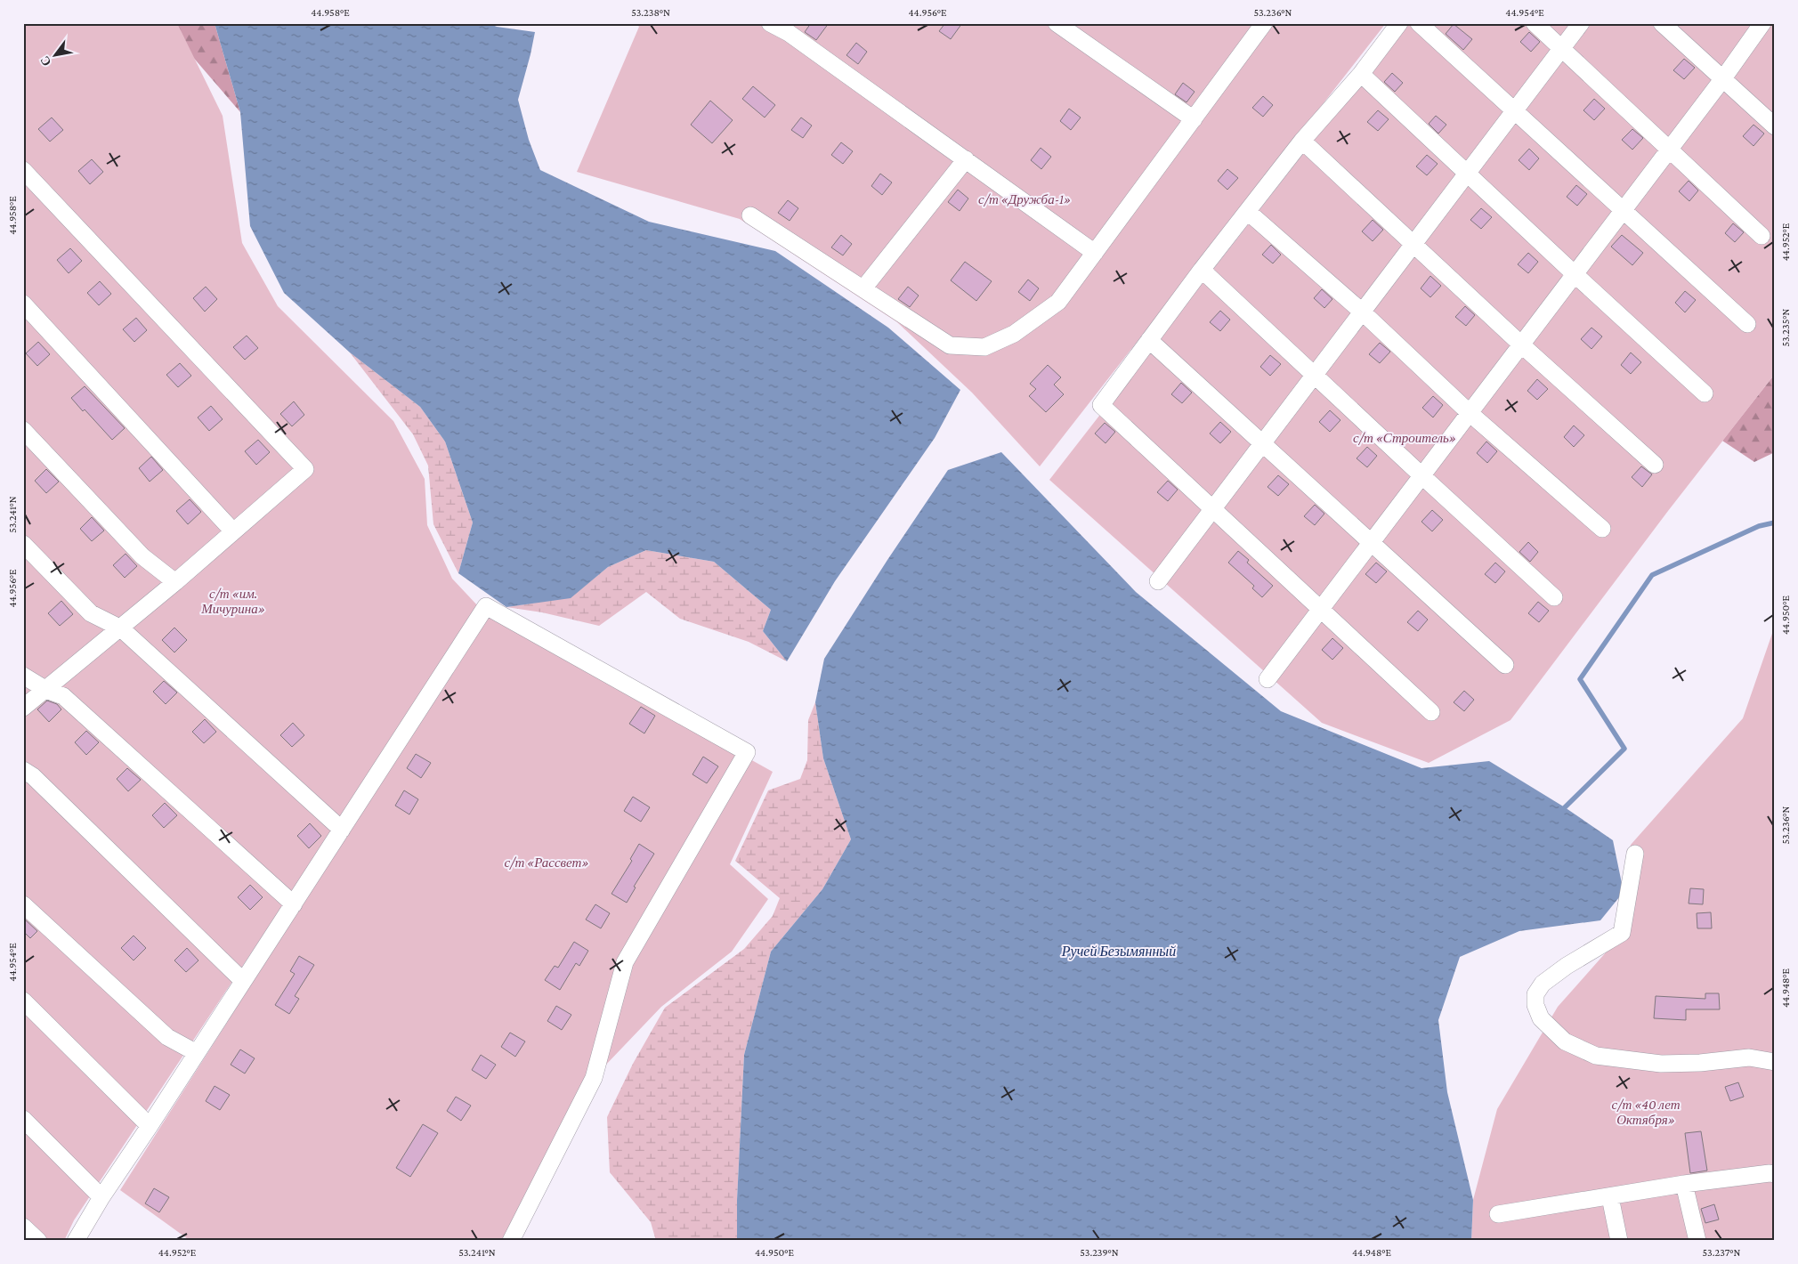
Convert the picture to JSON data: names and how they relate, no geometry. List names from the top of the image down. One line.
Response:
{"water":["Ручей Безымянный"],"parks":["с/т «Дружба-1»","с/т «Строитель»","с/т «им. Мичурина»","с/т «Рассвет»","с/т «40 лет Октября»"],"north":"bottom left","coordinates":["44.958°E","53.238°N","44.956°E","53.236°N","44.954°E","44.952°E","53.235°N","53.241°N","44.950°E","44.948°E","53.239°N","53.237°N"]}
